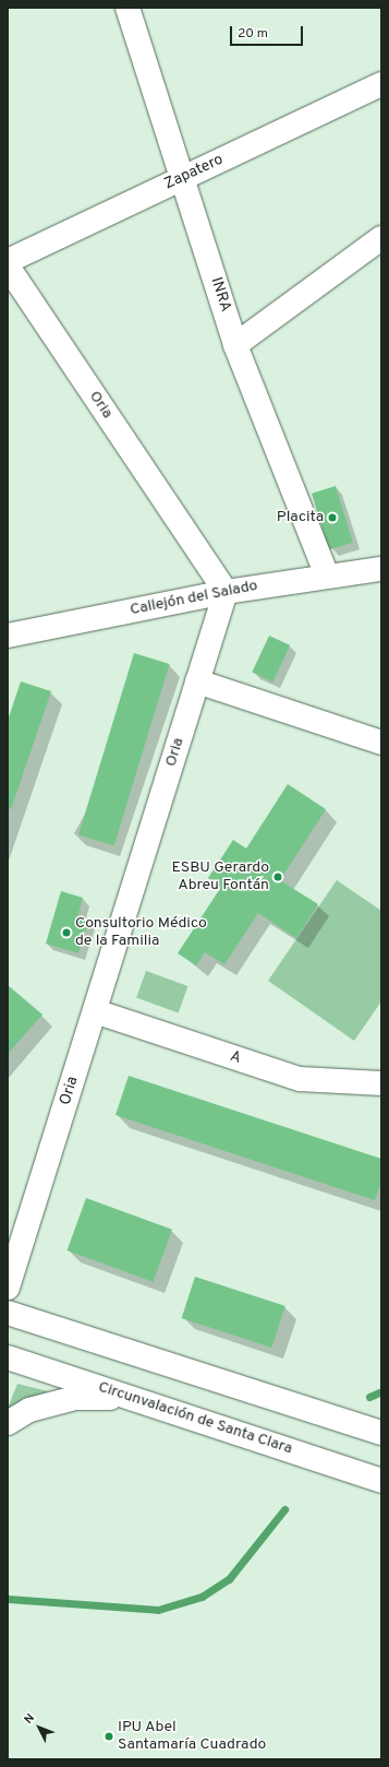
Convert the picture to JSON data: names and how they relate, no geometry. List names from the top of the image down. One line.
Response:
{"streets":{"main road":["Zapatero","INRA","Oria","Callejón del Salado","A","Circunvalación de Santa Clara"]},"crossings":[["Zapatero","INRA"],["INRA","Callejón del Salado"],["Oria","Callejón del Salado"],["Oria","A"]],"places":["Placita","ESBU Gerardo Abreu Fontán","Consultorio Médico de la Familia","IPU Abel Santamaría Cuadrado"],"scale_bar":"20 m","north":"top left"}
